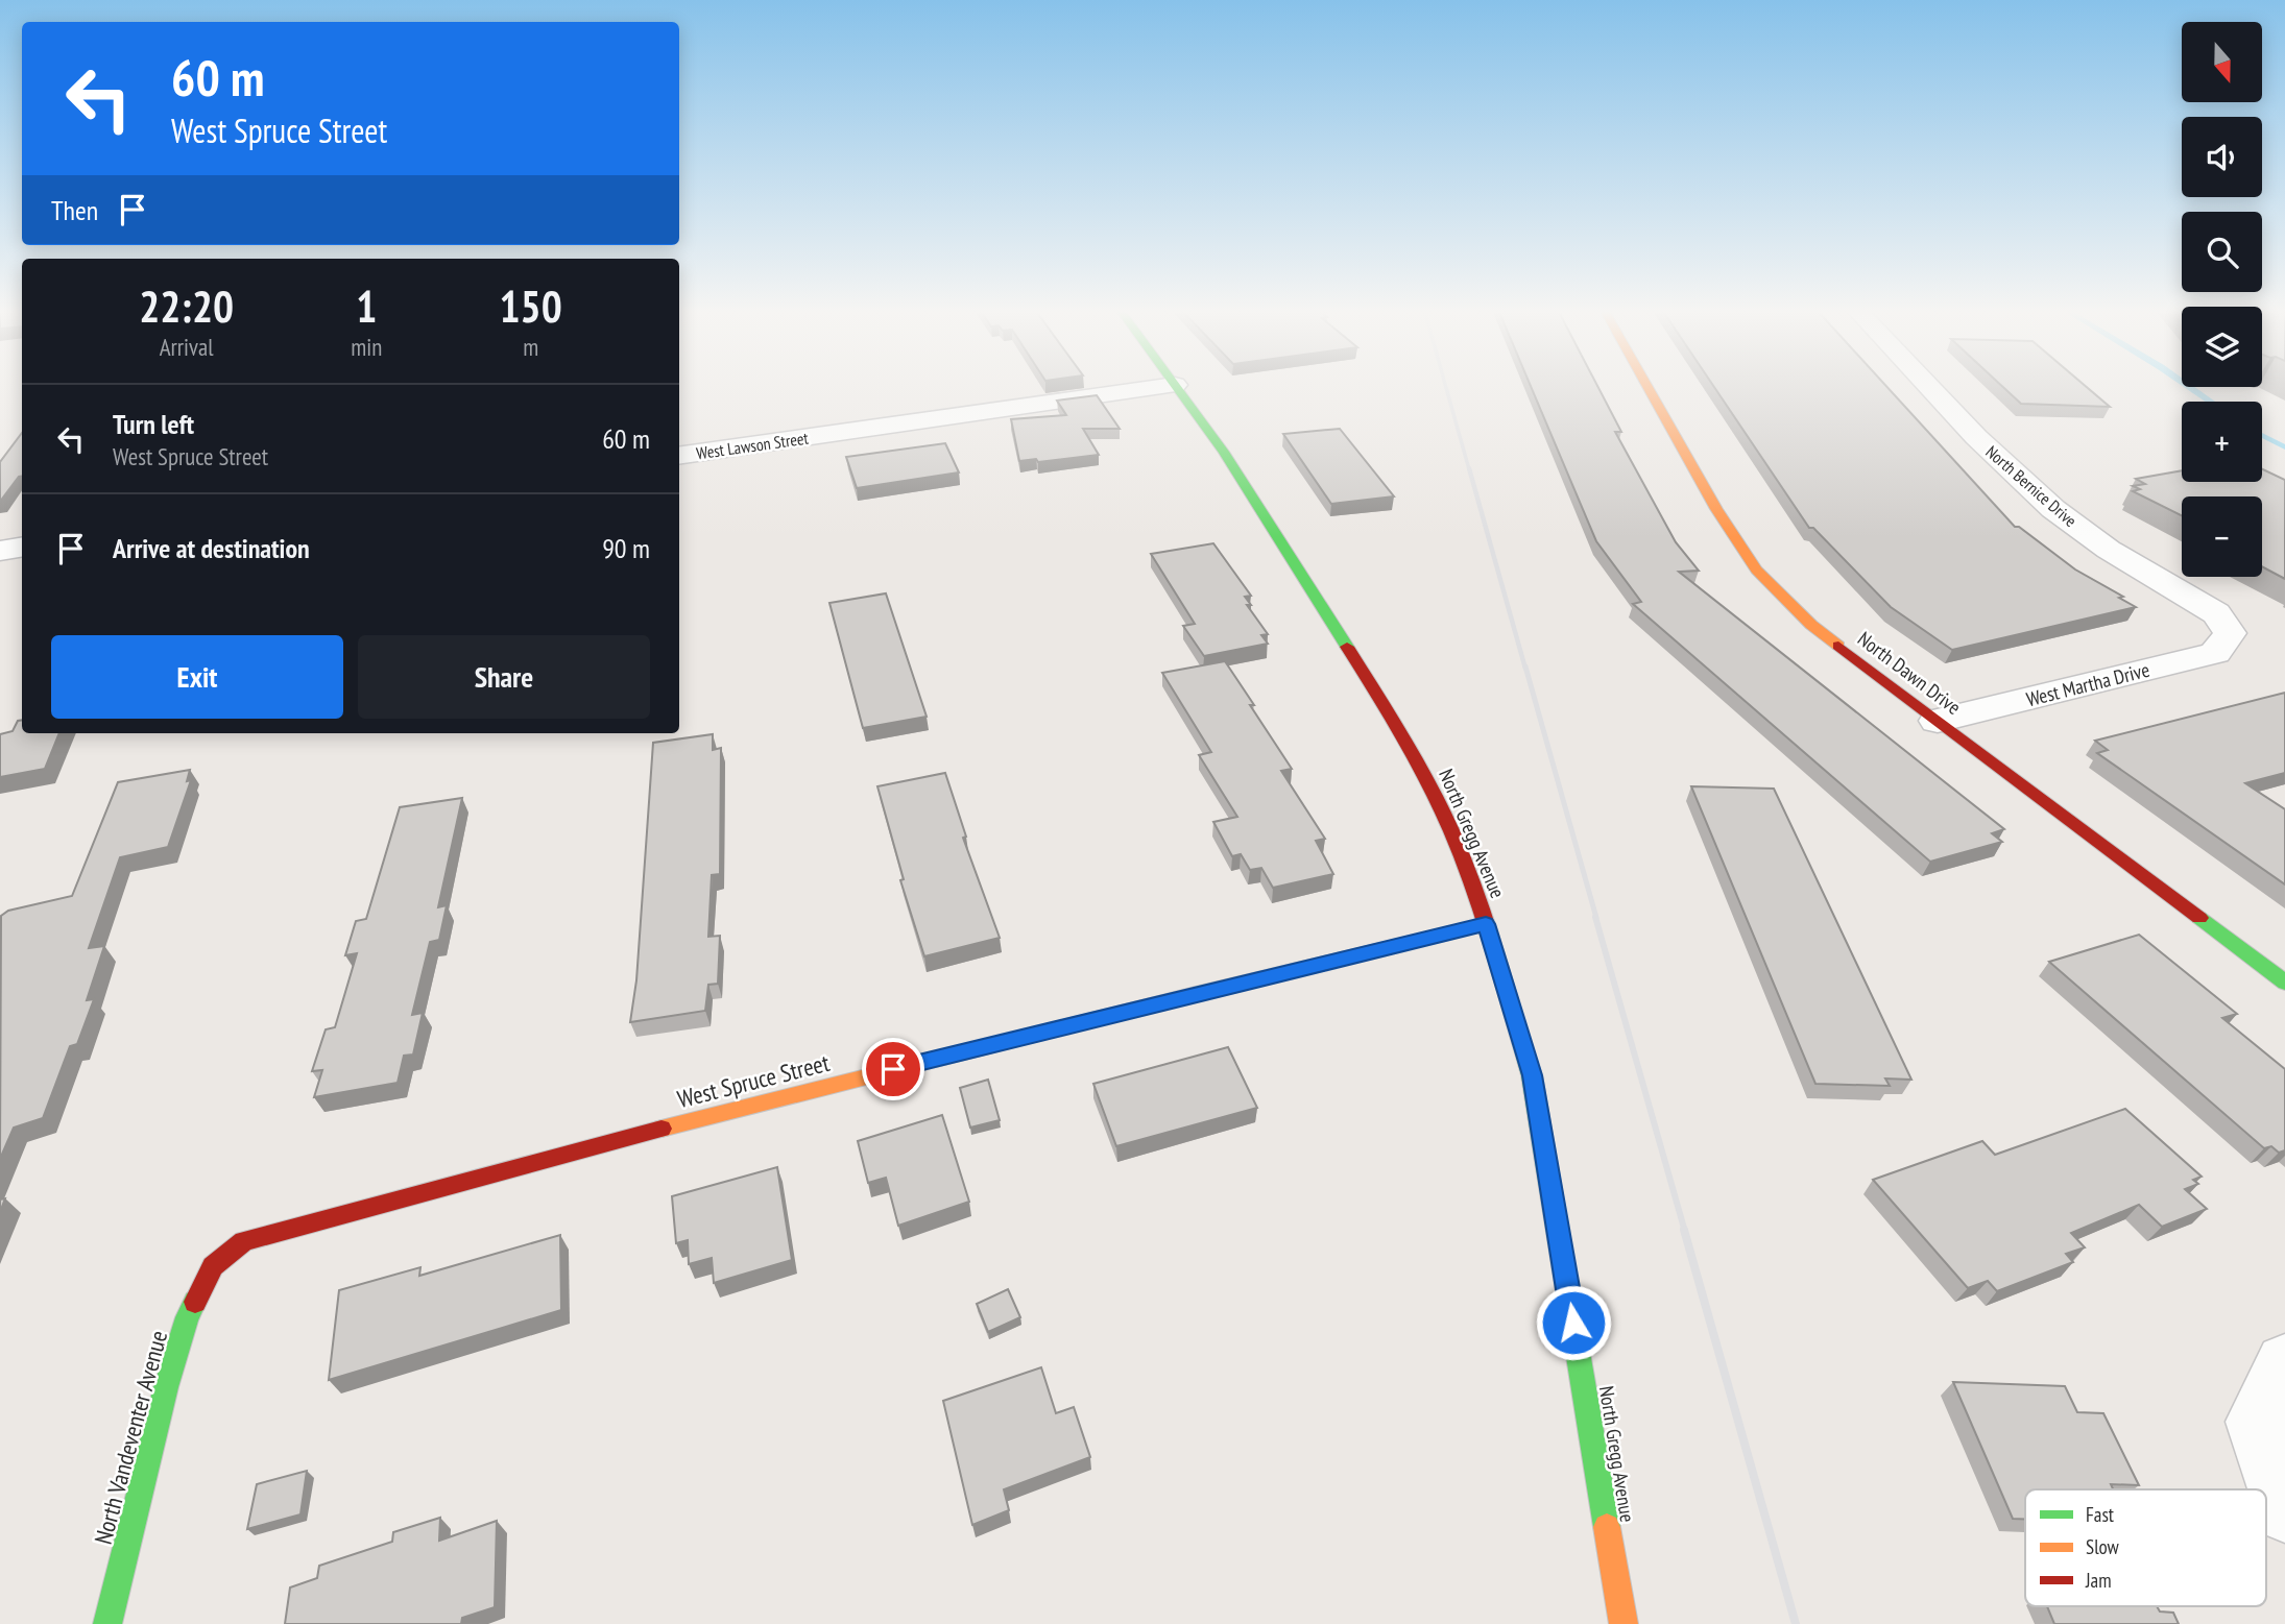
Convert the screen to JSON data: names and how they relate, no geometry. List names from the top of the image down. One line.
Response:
{"streets":{"street":["West Lawson Street","North Bernice Drive","North Dawn Drive","West Martha Drive","North Gregg Avenue","West Spruce Street","North Vandeventer Avenue"]},"crossings":[["North Bernice Drive","West Martha Drive"],["North Dawn Drive","West Martha Drive"],["North Gregg Avenue","West Spruce Street"],["West Spruce Street","North Vandeventer Avenue"]],"legend":["Fast","Slow","Jam"],"north":"bottom","page":{"map_buttons":["+","−"],"turn":["60 m","West Spruce Street"],"then":"Then","eta":["22:20","Arrival","1","min","150","m"],"list":[{"name":"Turn left","note":"West Spruce Street","value":"60 m"},{"name":"Arrive at destination","value":"90 m"}],"buttons":["Exit","Share"]}}
